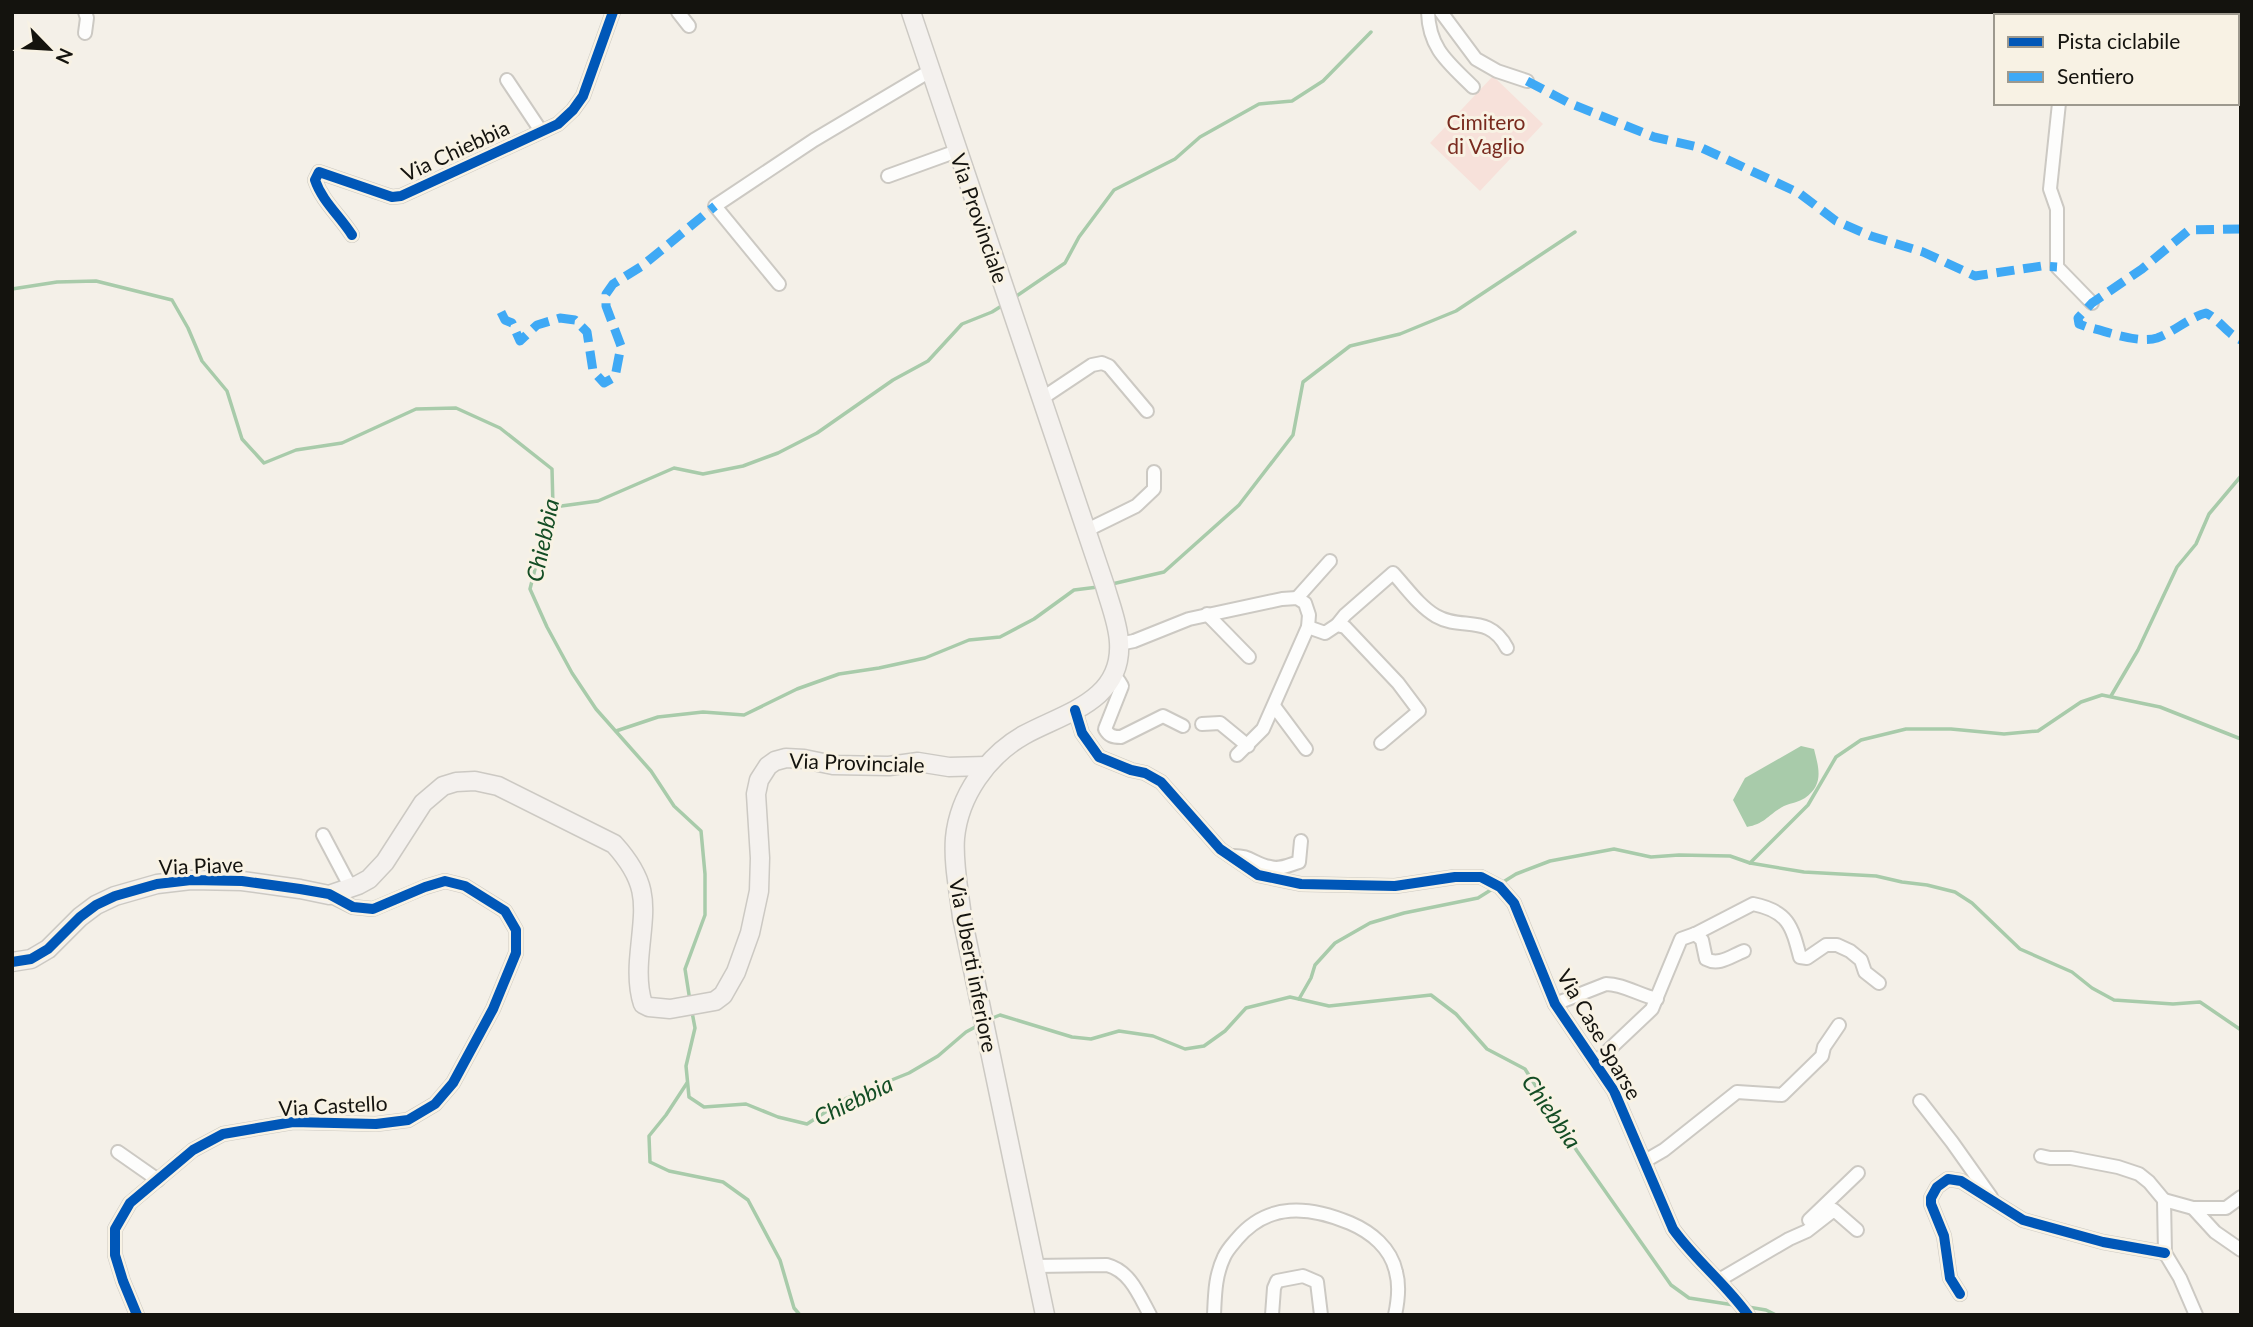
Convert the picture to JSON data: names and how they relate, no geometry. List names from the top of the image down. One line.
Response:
{"streets":{"street":["Via Chiebbia","Via Provinciale","Via Piave","Via Uberti inferiore","Via Case Sparse","Via Castello"]},"crossings":[["Via Provinciale","Via Piave"],["Via Provinciale","Via Uberti inferiore"],["Via Provinciale","Via Castello"],["Via Piave","Via Castello"],["Via Uberti inferiore","Via Case Sparse"]],"water":["Chiebbia"],"parks":["Cimitero di Vaglio"],"legend":["Pista ciclabile","Sentiero"],"north":"bottom right"}
